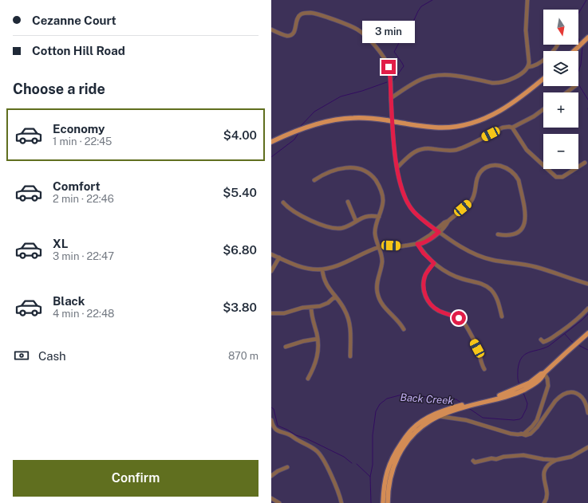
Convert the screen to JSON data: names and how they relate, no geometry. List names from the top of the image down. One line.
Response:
{"water":["Back Creek"],"north":"bottom","page":{"banner":["Cezanne Court","Cotton Hill Road"],"map_buttons":["+","−"],"bubble":"3 min","heading":"Choose a ride","list":[{"name":"Economy","note":"1 min · 22:45","value":"$4.00"},{"name":"Comfort","note":"2 min · 22:46","value":"$5.40"},{"name":"XL","note":"3 min · 22:47","value":"$6.80"},{"name":"Black","note":"4 min · 22:48","value":"$3.80"}],"pay":["Cash","870 m"],"buttons":"Confirm"}}
